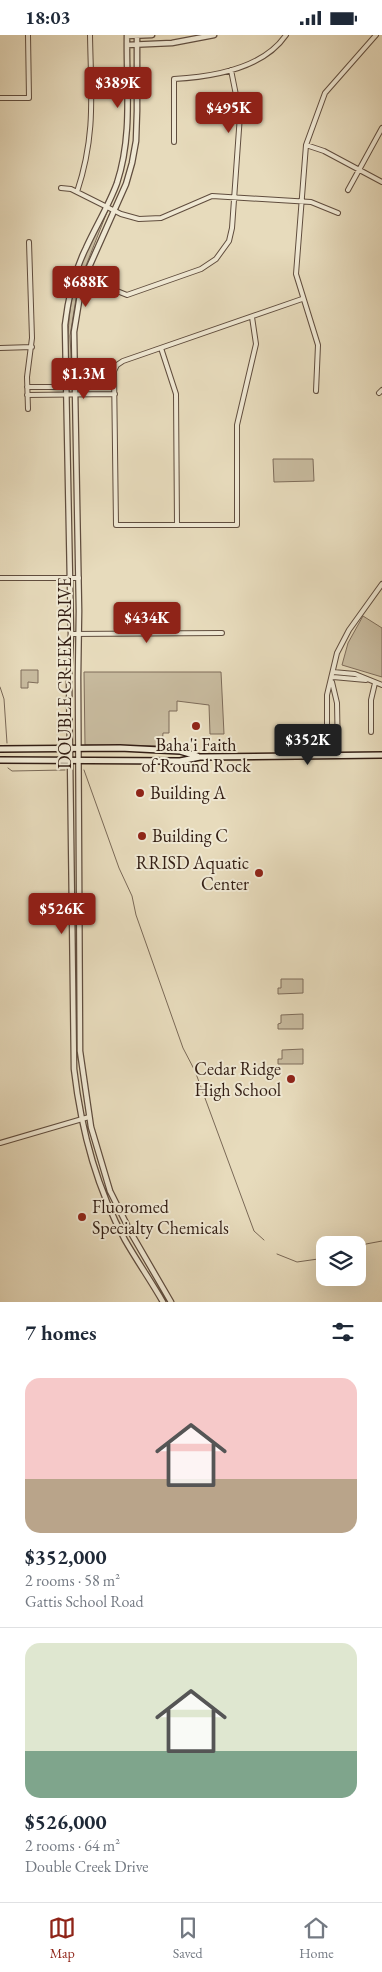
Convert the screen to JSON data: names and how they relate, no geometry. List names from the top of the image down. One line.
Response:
{"streets":{"street":["DOUBLE CREEK DRIVE"]},"places":["Baha'i Faith of Round Rock","Building A","Building C","RRISD Aquatic Center","Cedar Ridge High School","Fluoromed Specialty Chemicals"],"page":{"status":"18:03","price":["$389K","$495K","$688K","$1.3M","$434K","$352K","$526K"],"heading":"7 homes","list":[{"name":"$352,000","note":"2 rooms · 58 m² · Gattis School Road"},{"name":"$526,000","note":"2 rooms · 64 m² · Double Creek Drive"}],"tabs":["Map","Saved","Home"]}}
